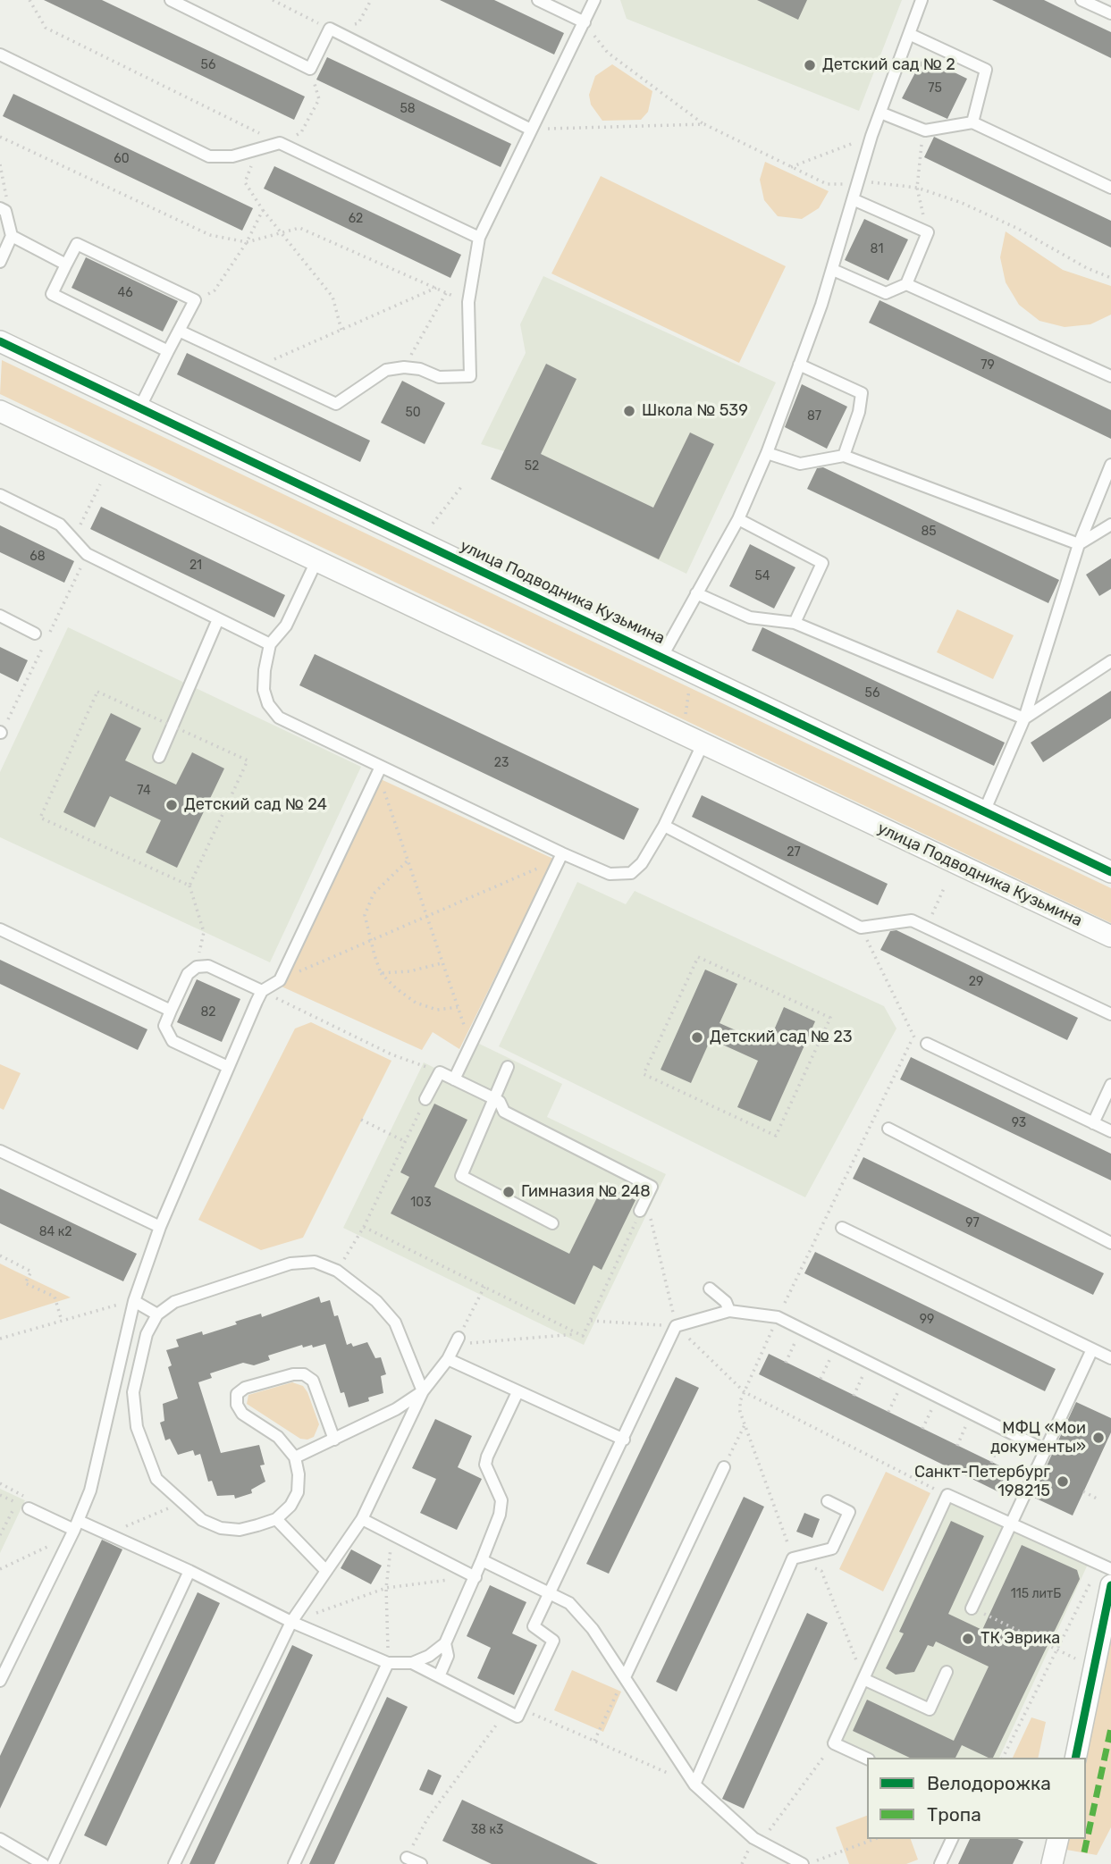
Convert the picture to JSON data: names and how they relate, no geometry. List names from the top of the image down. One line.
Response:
{"streets":{"street":["улица Подводника Кузьмина"]},"places":["Детский сад № 2","Школа № 539","Детский сад № 24","Детский сад № 23","Гимназия № 248","МФЦ «Мои документы»","Санкт-Петербург 198215","ТК Эврика"],"house_numbers":["56","75","58","60","62","81","46","79","50","87","52","85","68","21","54","56","23","74","27","29","82","93","103","97","84 к2","99","115 литБ","38 к3"],"legend":["Велодорожка","Тропа"]}
